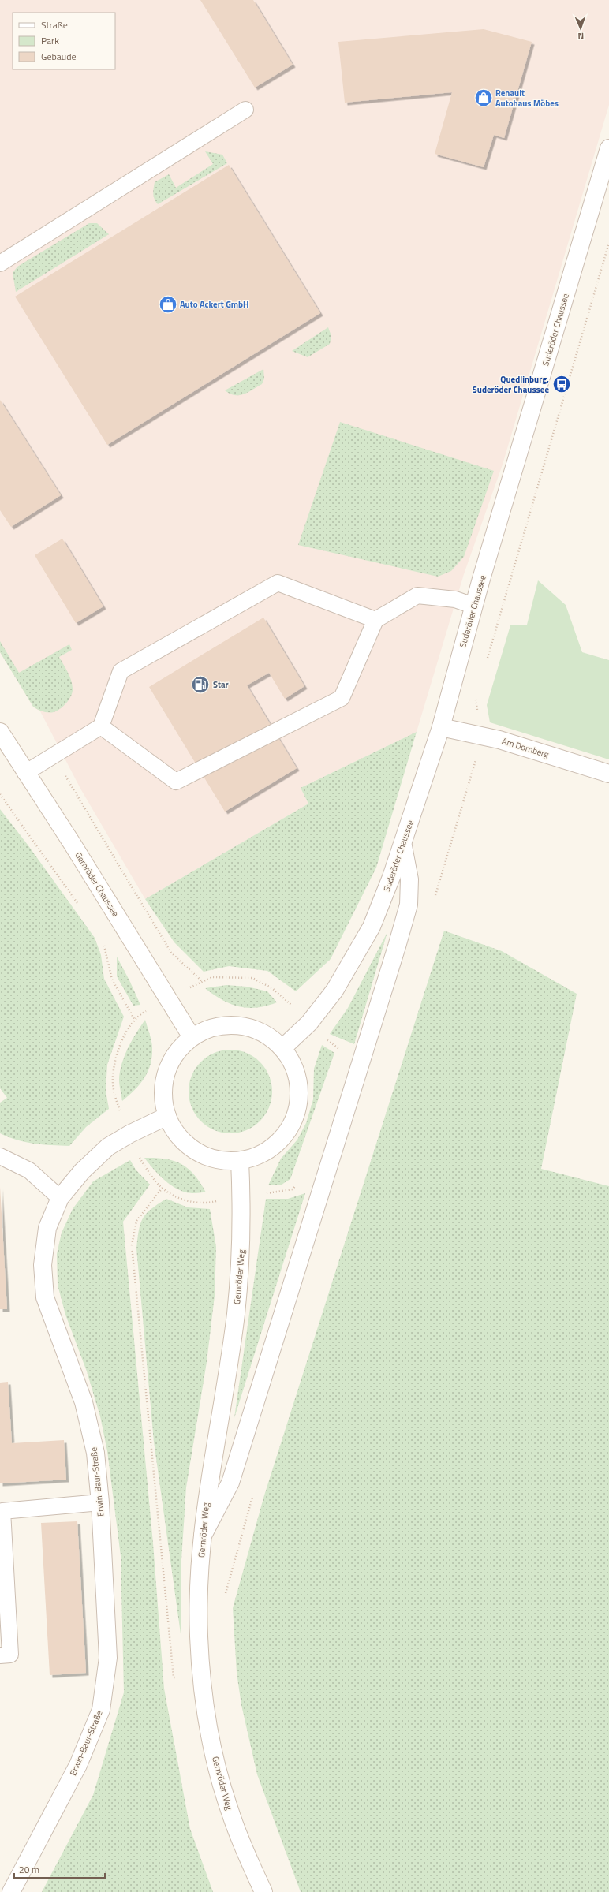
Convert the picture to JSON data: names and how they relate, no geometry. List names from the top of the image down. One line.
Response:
{"streets":{"street":["Suderöder Chaussee","Am Dornberg","Gernröder Chaussee","Gernröder Weg","Erwin-Baur-Straße"]},"crossings":[["Suderöder Chaussee","Am Dornberg"]],"places":{"shop":["Renault Autohaus Möbes","Auto Ackert GmbH"],"bus stop":["Quedlinburg, Suderöder Chaussee"],"fuel station":["Star"]},"legend":["Straße","Park","Gebäude"],"scale_bar":"20 m","north":"bottom"}
